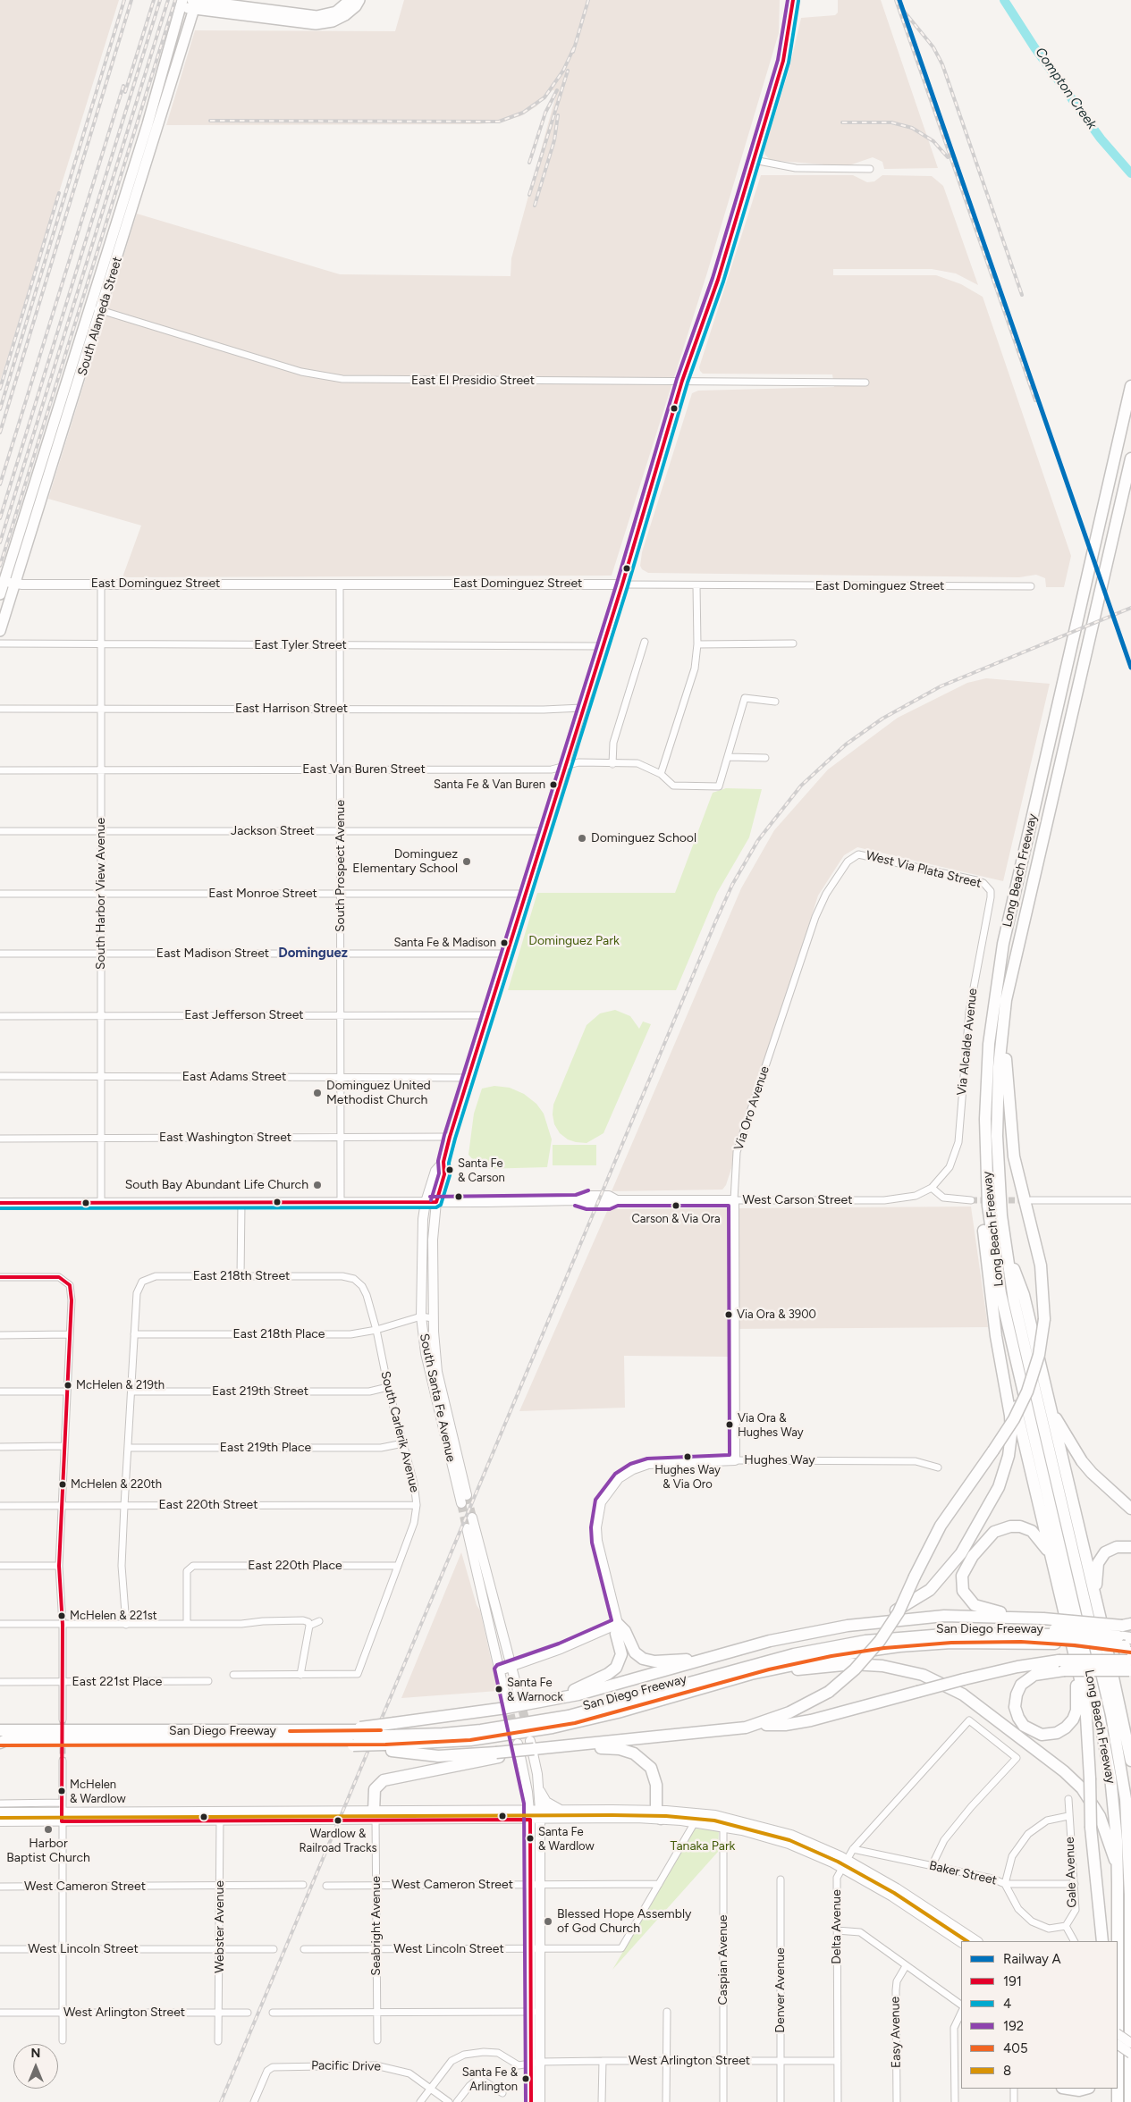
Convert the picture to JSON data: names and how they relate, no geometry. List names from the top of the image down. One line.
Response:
{"streets":{"highway":["Long Beach Freeway","San Diego Freeway"],"main road":["South Alameda Street","East Dominguez Street","Via Oro Avenue","West Carson Street","South Santa Fe Avenue","Hughes Way"],"street":["East El Presidio Street","East Tyler Street","East Harrison Street","East Van Buren Street","Jackson Street","South Prospect Avenue","West Via Plata Street","South Harbor View Avenue","East Monroe Street","East Madison Street","East Jefferson Street","Via Alcalde Avenue","East Adams Street","East Washington Street","East 218th Street","East 218th Place","East 219th Street","South Carlerik Avenue","East 219th Place","East 220th Street","East 220th Place","East 221st Place","Gale Avenue","Baker Street","West Cameron Street","Seabright Avenue","Webster Avenue","Delta Avenue","West Lincoln Street","Caspian Avenue","Denver Avenue","West Arlington Street","Easy Avenue","Pacific Drive"]},"crossings":[["South Alameda Street","East El Presidio Street"],["South Alameda Street","East Dominguez Street"],["East El Presidio Street","South Santa Fe Avenue"],["East Dominguez Street","South Prospect Avenue"],["East Dominguez Street","South Harbor View Avenue"],["East Dominguez Street","South Santa Fe Avenue"],["East Tyler Street","South Prospect Avenue"],["East Tyler Street","South Harbor View Avenue"],["East Tyler Street","South Santa Fe Avenue"],["East Harrison Street","South Prospect Avenue"],["East Harrison Street","South Harbor View Avenue"],["East Harrison Street","South Santa Fe Avenue"],["East Van Buren Street","South Prospect Avenue"],["East Van Buren Street","South Harbor View Avenue"],["East Van Buren Street","South Santa Fe Avenue"],["Jackson Street","South Prospect Avenue"],["Jackson Street","South Harbor View Avenue"],["Jackson Street","South Santa Fe Avenue"],["South Prospect Avenue","East Monroe Street"],["South Prospect Avenue","East Madison Street"],["South Prospect Avenue","East Jefferson Street"],["South Prospect Avenue","East Adams Street"],["South Prospect Avenue","East Washington Street"],["South Prospect Avenue","West Carson Street"],["West Via Plata Street","Via Alcalde Avenue"],["West Via Plata Street","Via Oro Avenue"],["South Harbor View Avenue","East Monroe Street"],["South Harbor View Avenue","East Madison Street"],["South Harbor View Avenue","East Jefferson Street"],["South Harbor View Avenue","East Adams Street"],["South Harbor View Avenue","East Washington Street"],["South Harbor View Avenue","West Carson Street"],["East Monroe Street","South Santa Fe Avenue"],["East Madison Street","South Santa Fe Avenue"],["East Jefferson Street","South Santa Fe Avenue"],["Via Alcalde Avenue","West Carson Street"],["East Adams Street","South Santa Fe Avenue"],["Via Oro Avenue","West Carson Street"],["Via Oro Avenue","Hughes Way"],["East Washington Street","South Santa Fe Avenue"],["West Carson Street","South Santa Fe Avenue"],["East 218th Street","East 218th Place"],["East 218th Street","South Carlerik Avenue"],["East 218th Place","South Santa Fe Avenue"],["East 218th Place","South Carlerik Avenue"],["East 219th Street","South Carlerik Avenue"],["South Carlerik Avenue","East 219th Place"],["South Carlerik Avenue","East 220th Street"],["South Carlerik Avenue","East 220th Place"],["Gale Avenue","Baker Street"],["Baker Street","Delta Avenue"],["West Cameron Street","Seabright Avenue"],["West Cameron Street","Webster Avenue"],["West Cameron Street","West Lincoln Street"],["Seabright Avenue","West Lincoln Street"],["Webster Avenue","West Lincoln Street"],["Webster Avenue","West Arlington Street"],["Delta Avenue","West Arlington Street"],["Caspian Avenue","West Arlington Street"],["Denver Avenue","West Arlington Street"],["West Arlington Street","Pacific Drive"]],"districts":["Dominguez"],"water":["Compton Creek"],"parks":["Dominguez Park","Tanaka Park"],"places":["Santa Fe & Van Buren","Dominguez School","Dominguez Elementary School","Santa Fe & Madison","Dominguez United Methodist Church","Santa Fe & Carson","South Bay Abundant Life Church","Carson & Via Ora","Via Ora & 3900","McHelen & 219th","Via Ora & Hughes Way","Hughes Way & Via Oro","McHelen & 220th","McHelen & 221st","Santa Fe & Warnock","McHelen & Wardlow","Wardlow & Railroad Tracks","Harbor Baptist Church","Santa Fe & Wardlow","Blessed Hope Assembly of God Church","Santa Fe & Arlington"],"lines":["rail line A","transit line 191","transit line 192","transit line 4","transit line 405","transit line 8"],"legend":["Railway A","191","4","192","405","8"],"north":"top"}
